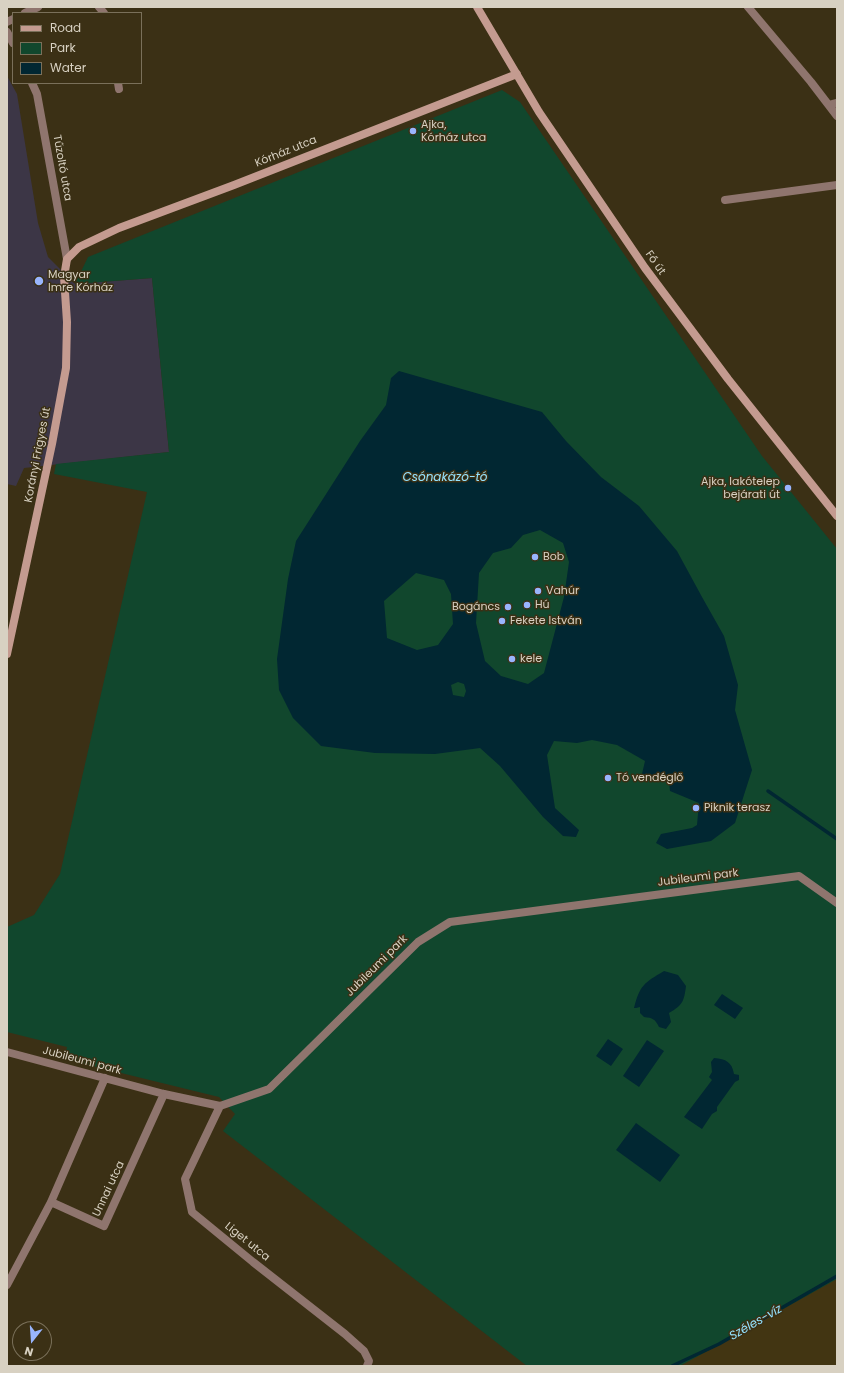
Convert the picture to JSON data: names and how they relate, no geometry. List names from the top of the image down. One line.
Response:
{"streets":{"main road":["Kórház utca","Fő út","Korányi Frigyes út"],"street":["Tűzoltó utca","Jubileumi park","Unnai utca","Liget utca"]},"crossings":[["Kórház utca","Tűzoltó utca"],["Kórház utca","Fő út"],["Kórház utca","Korányi Frigyes út"],["Tűzoltó utca","Korányi Frigyes út"],["Jubileumi park","Unnai utca"],["Jubileumi park","Liget utca"]],"water":["Csónakázó-tó","Széles-víz"],"places":["Ajka, Kórház utca","Magyar Imre Kórház","Ajka, lakótelep bejárati út","Bob","Vahúr","Hú","Bogáncs","Fekete István","kele","Tó vendéglő","Piknik terasz"],"legend":["Road","Park","Water"],"north":"bottom"}
